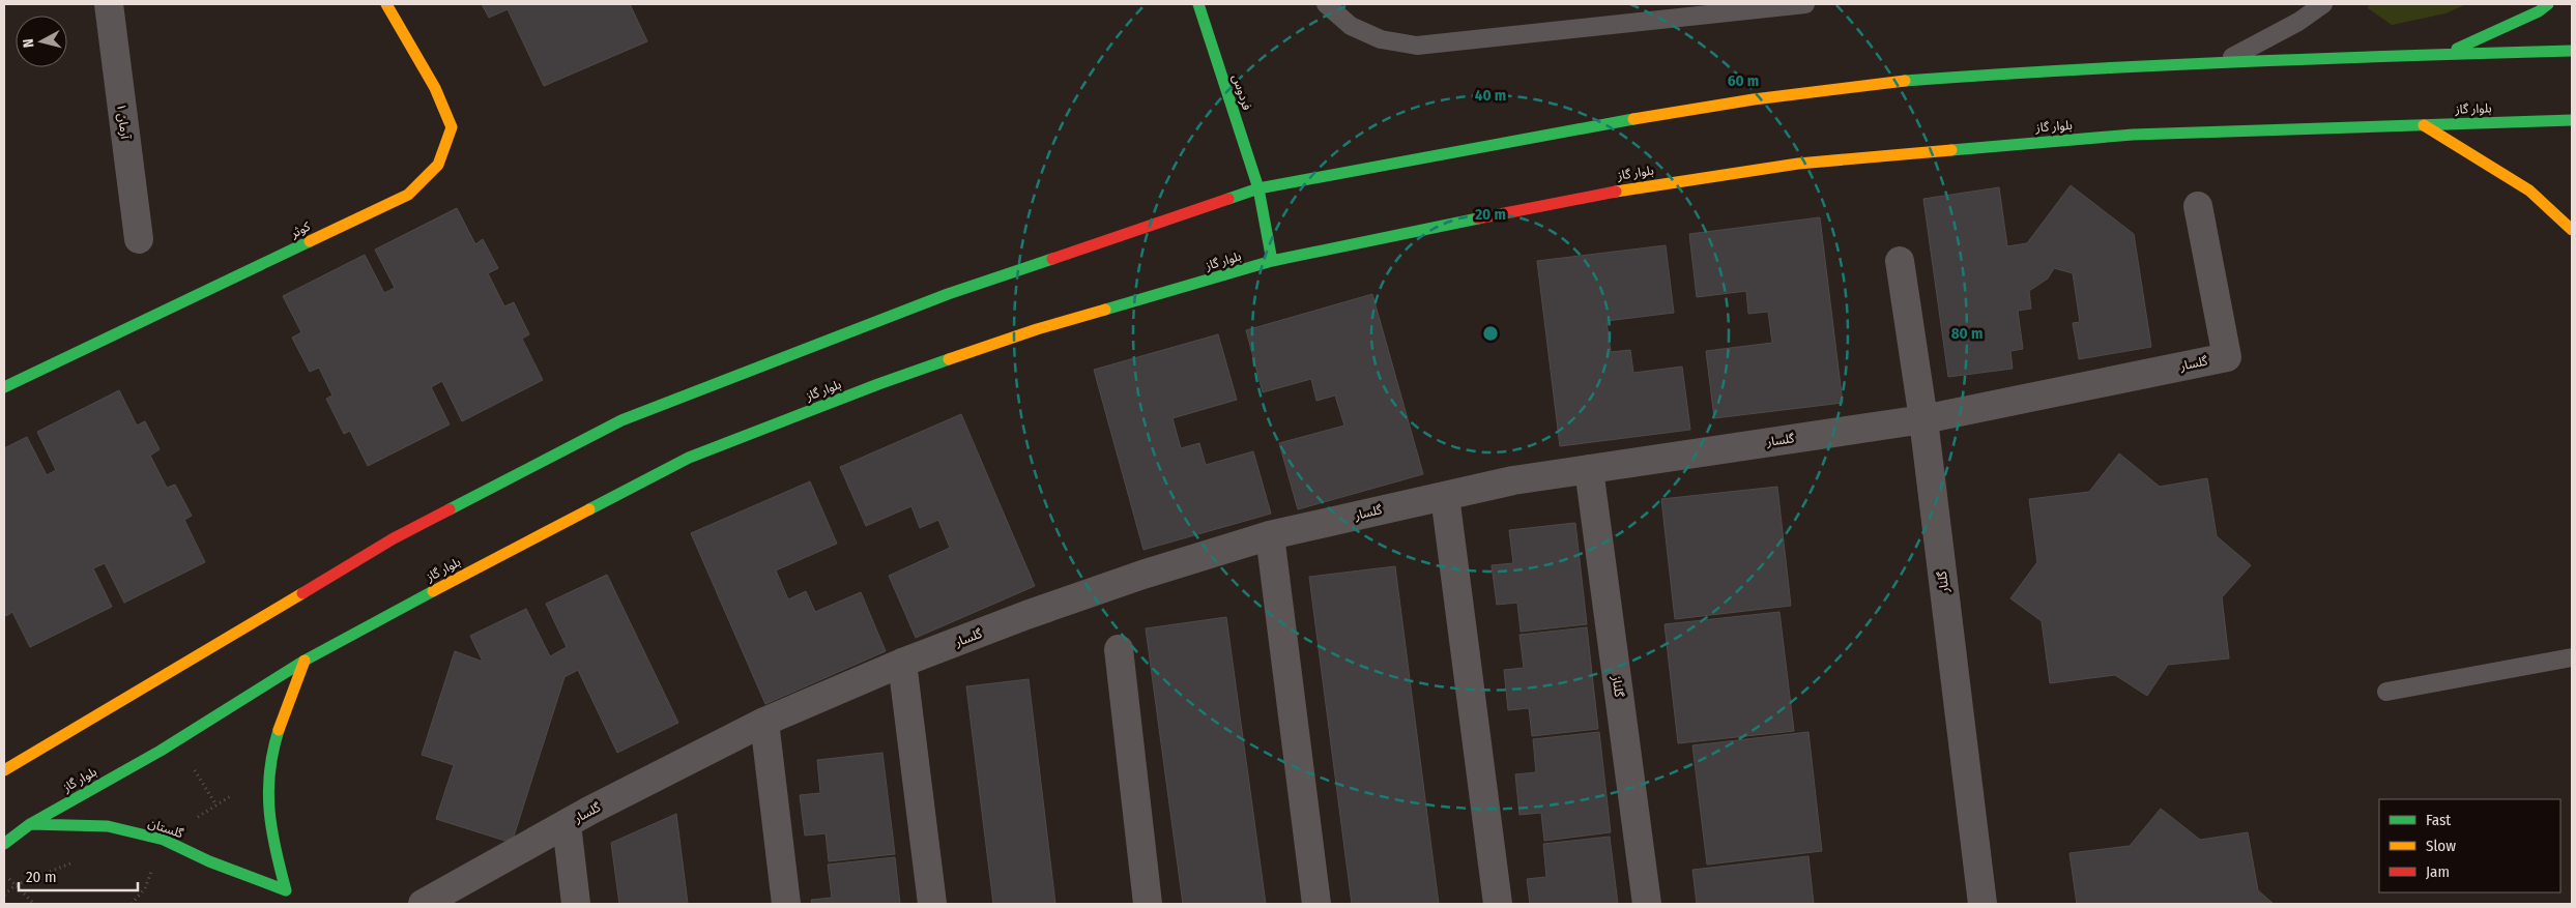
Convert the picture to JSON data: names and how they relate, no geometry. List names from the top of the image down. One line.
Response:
{"streets":{"main road":["فردوس","بلوار گاز","کوثر","گلستان"],"street":["آرمان ۱","گلسار","گلنار","گلناز"]},"crossings":[["فردوس","بلوار گاز"],["بلوار گاز","گلستان"],["گلسار","گلنار"],["گلسار","گلناز"]],"legend":["Fast","Slow","Jam"],"scale_bar":"20 m","north":"left","rings":["60 m","40 m","20 m","80 m"]}
